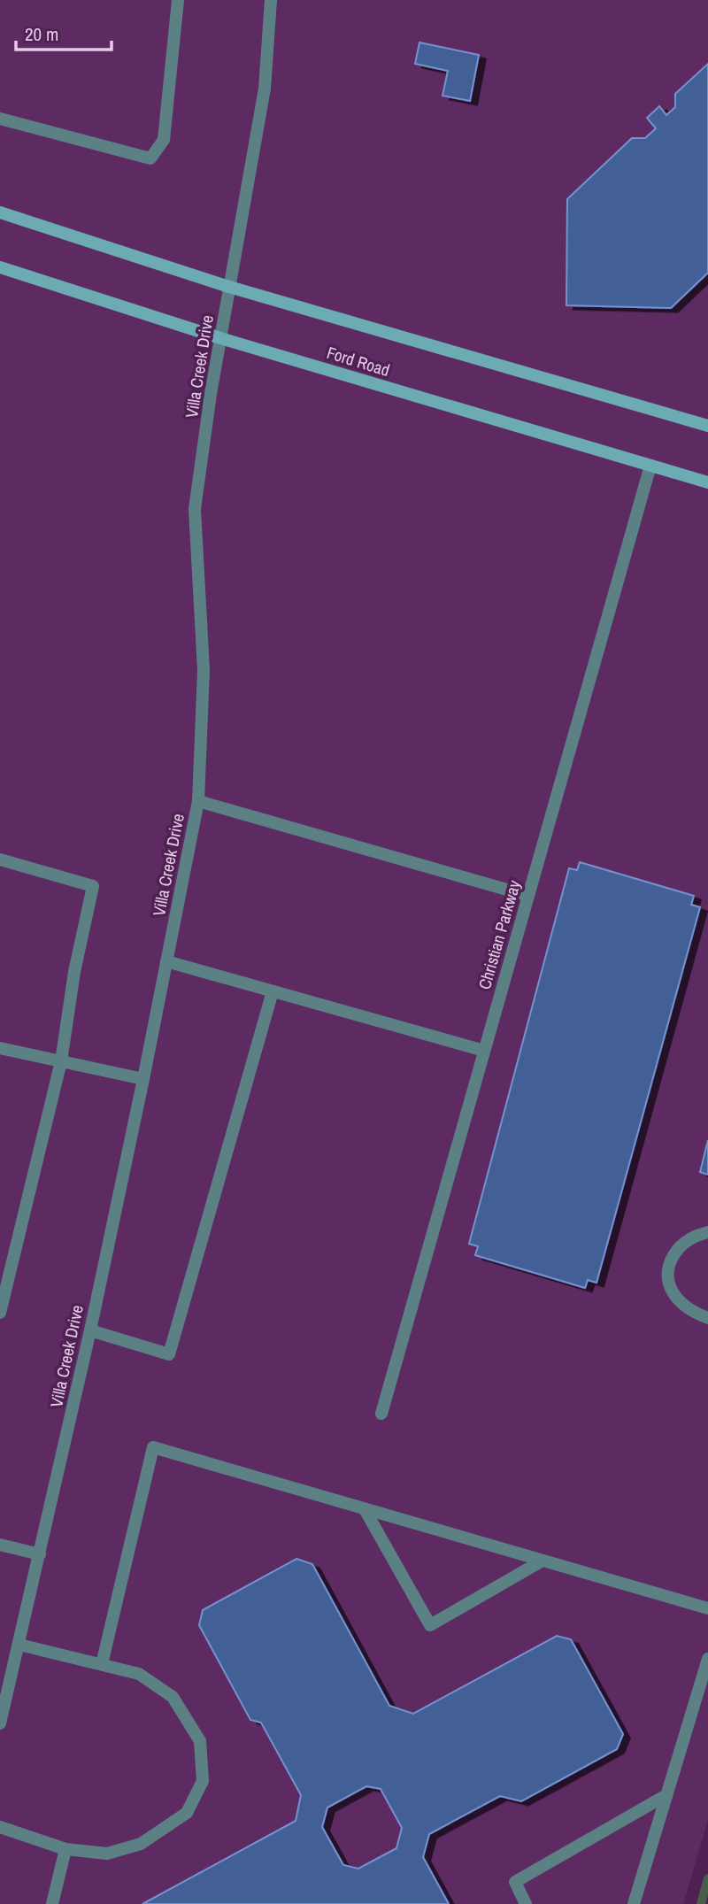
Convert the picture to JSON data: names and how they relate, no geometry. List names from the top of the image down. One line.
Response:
{"streets":{"street":["Ford Road","Villa Creek Drive","Christian Parkway"]},"crossings":[["Ford Road","Villa Creek Drive"],["Ford Road","Christian Parkway"]],"scale_bar":"20 m"}
